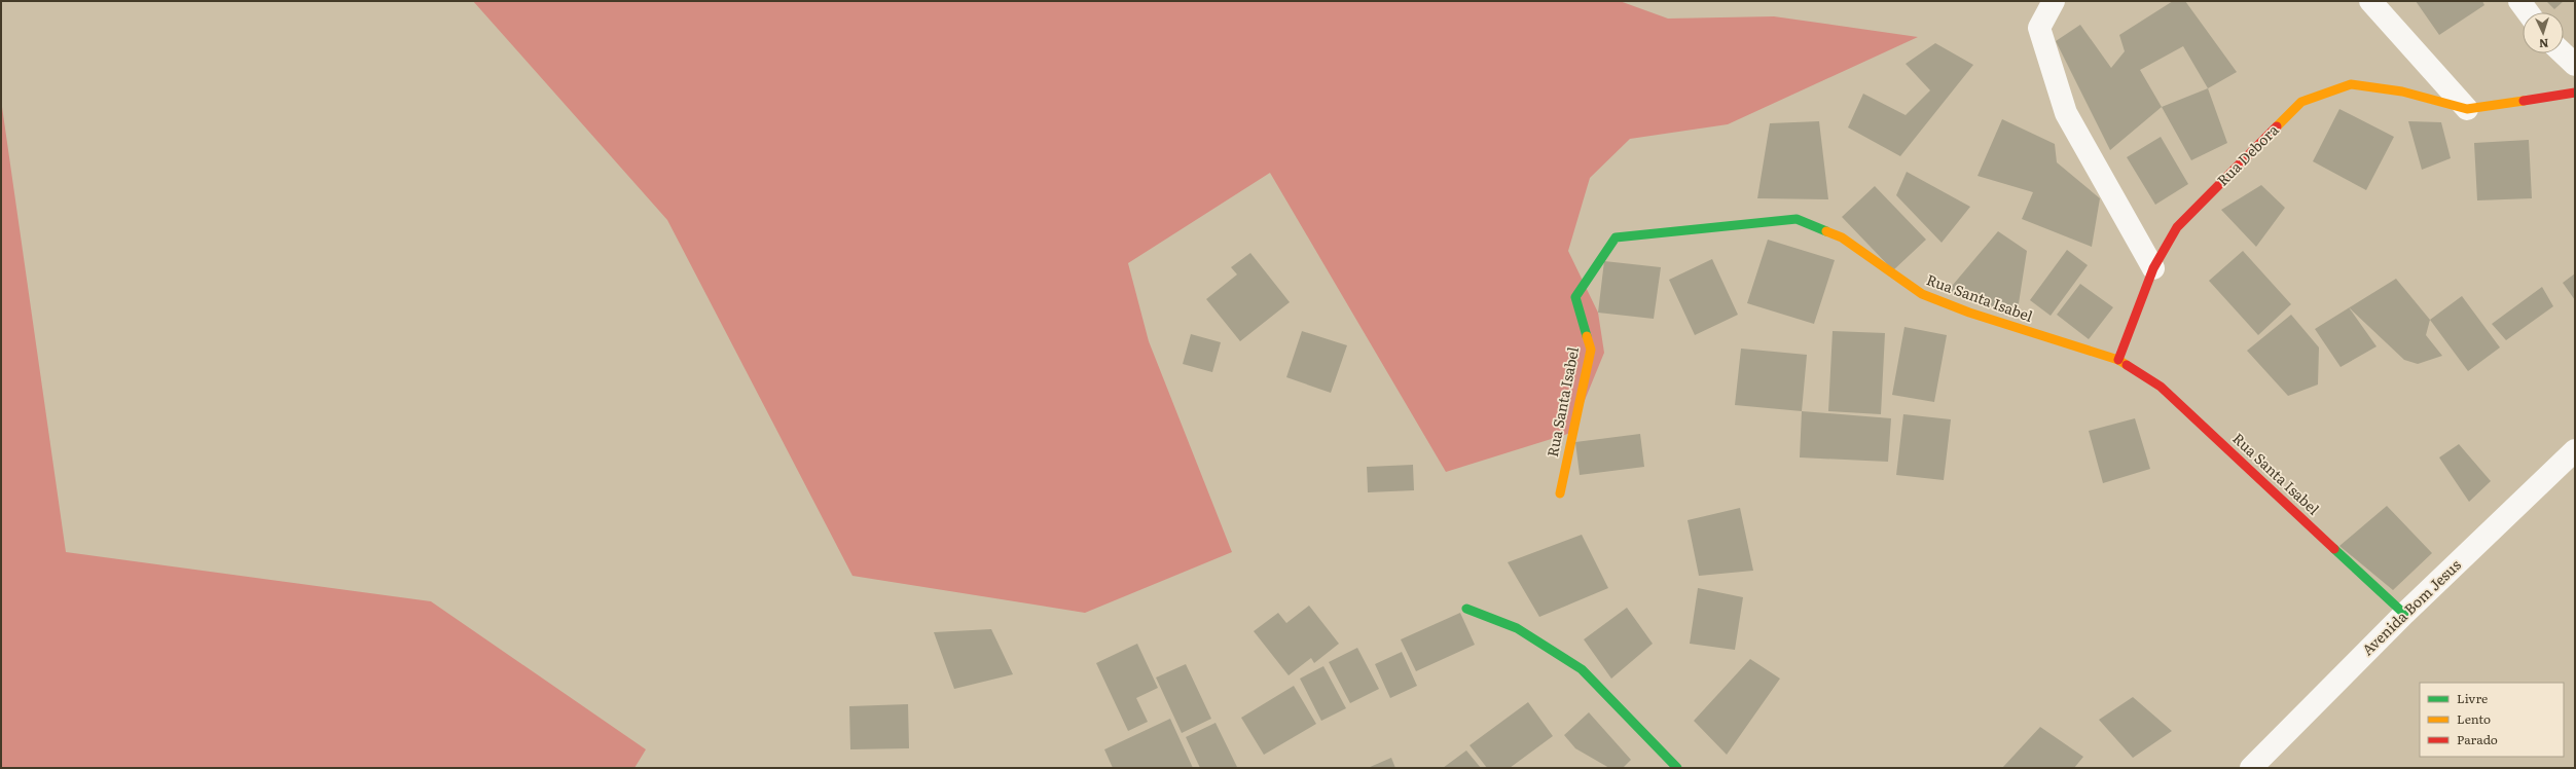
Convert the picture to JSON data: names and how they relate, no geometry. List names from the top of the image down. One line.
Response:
{"streets":{"street":["Rua Debora","Rua Santa Isabel","Avenida Bom Jesus"]},"crossings":[["Rua Debora","Rua Santa Isabel"],["Rua Santa Isabel","Avenida Bom Jesus"]],"legend":["Livre","Lento","Parado"],"north":"bottom"}
